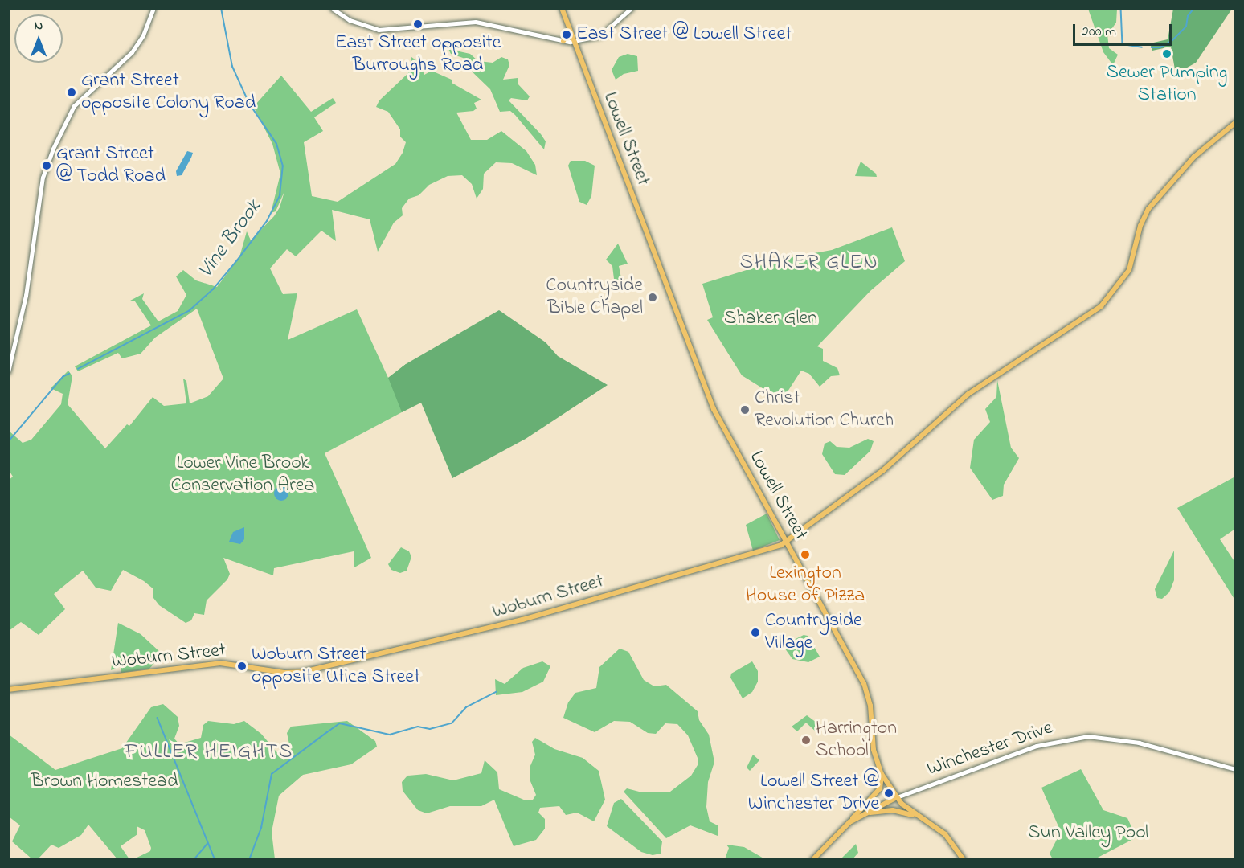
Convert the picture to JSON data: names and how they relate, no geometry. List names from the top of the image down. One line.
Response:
{"streets":{"main road":["Lowell Street","Woburn Street"],"street":["Winchester Drive"]},"crossings":[["Lowell Street","Woburn Street"],["Lowell Street","Winchester Drive"]],"districts":["SHAKER GLEN","FULLER HEIGHTS"],"water":["Vine Brook"],"parks":["Shaker Glen","Lower Vine Brook Conservation Area","Brown Homestead","Sun Valley Pool"],"places":["East Street opposite Burroughs Road","East Street @ Lowell Street","Sewer Pumping Station","Grant Street opposite Colony Road","Grant Street @ Todd Road","Countryside Bible Chapel","Christ Revolution Church","Lexington House of Pizza","Countryside Village","Woburn Street opposite Utica Street","Harrington School","Lowell Street @ Winchester Drive"],"scale_bar":"200 m","north":"top"}
